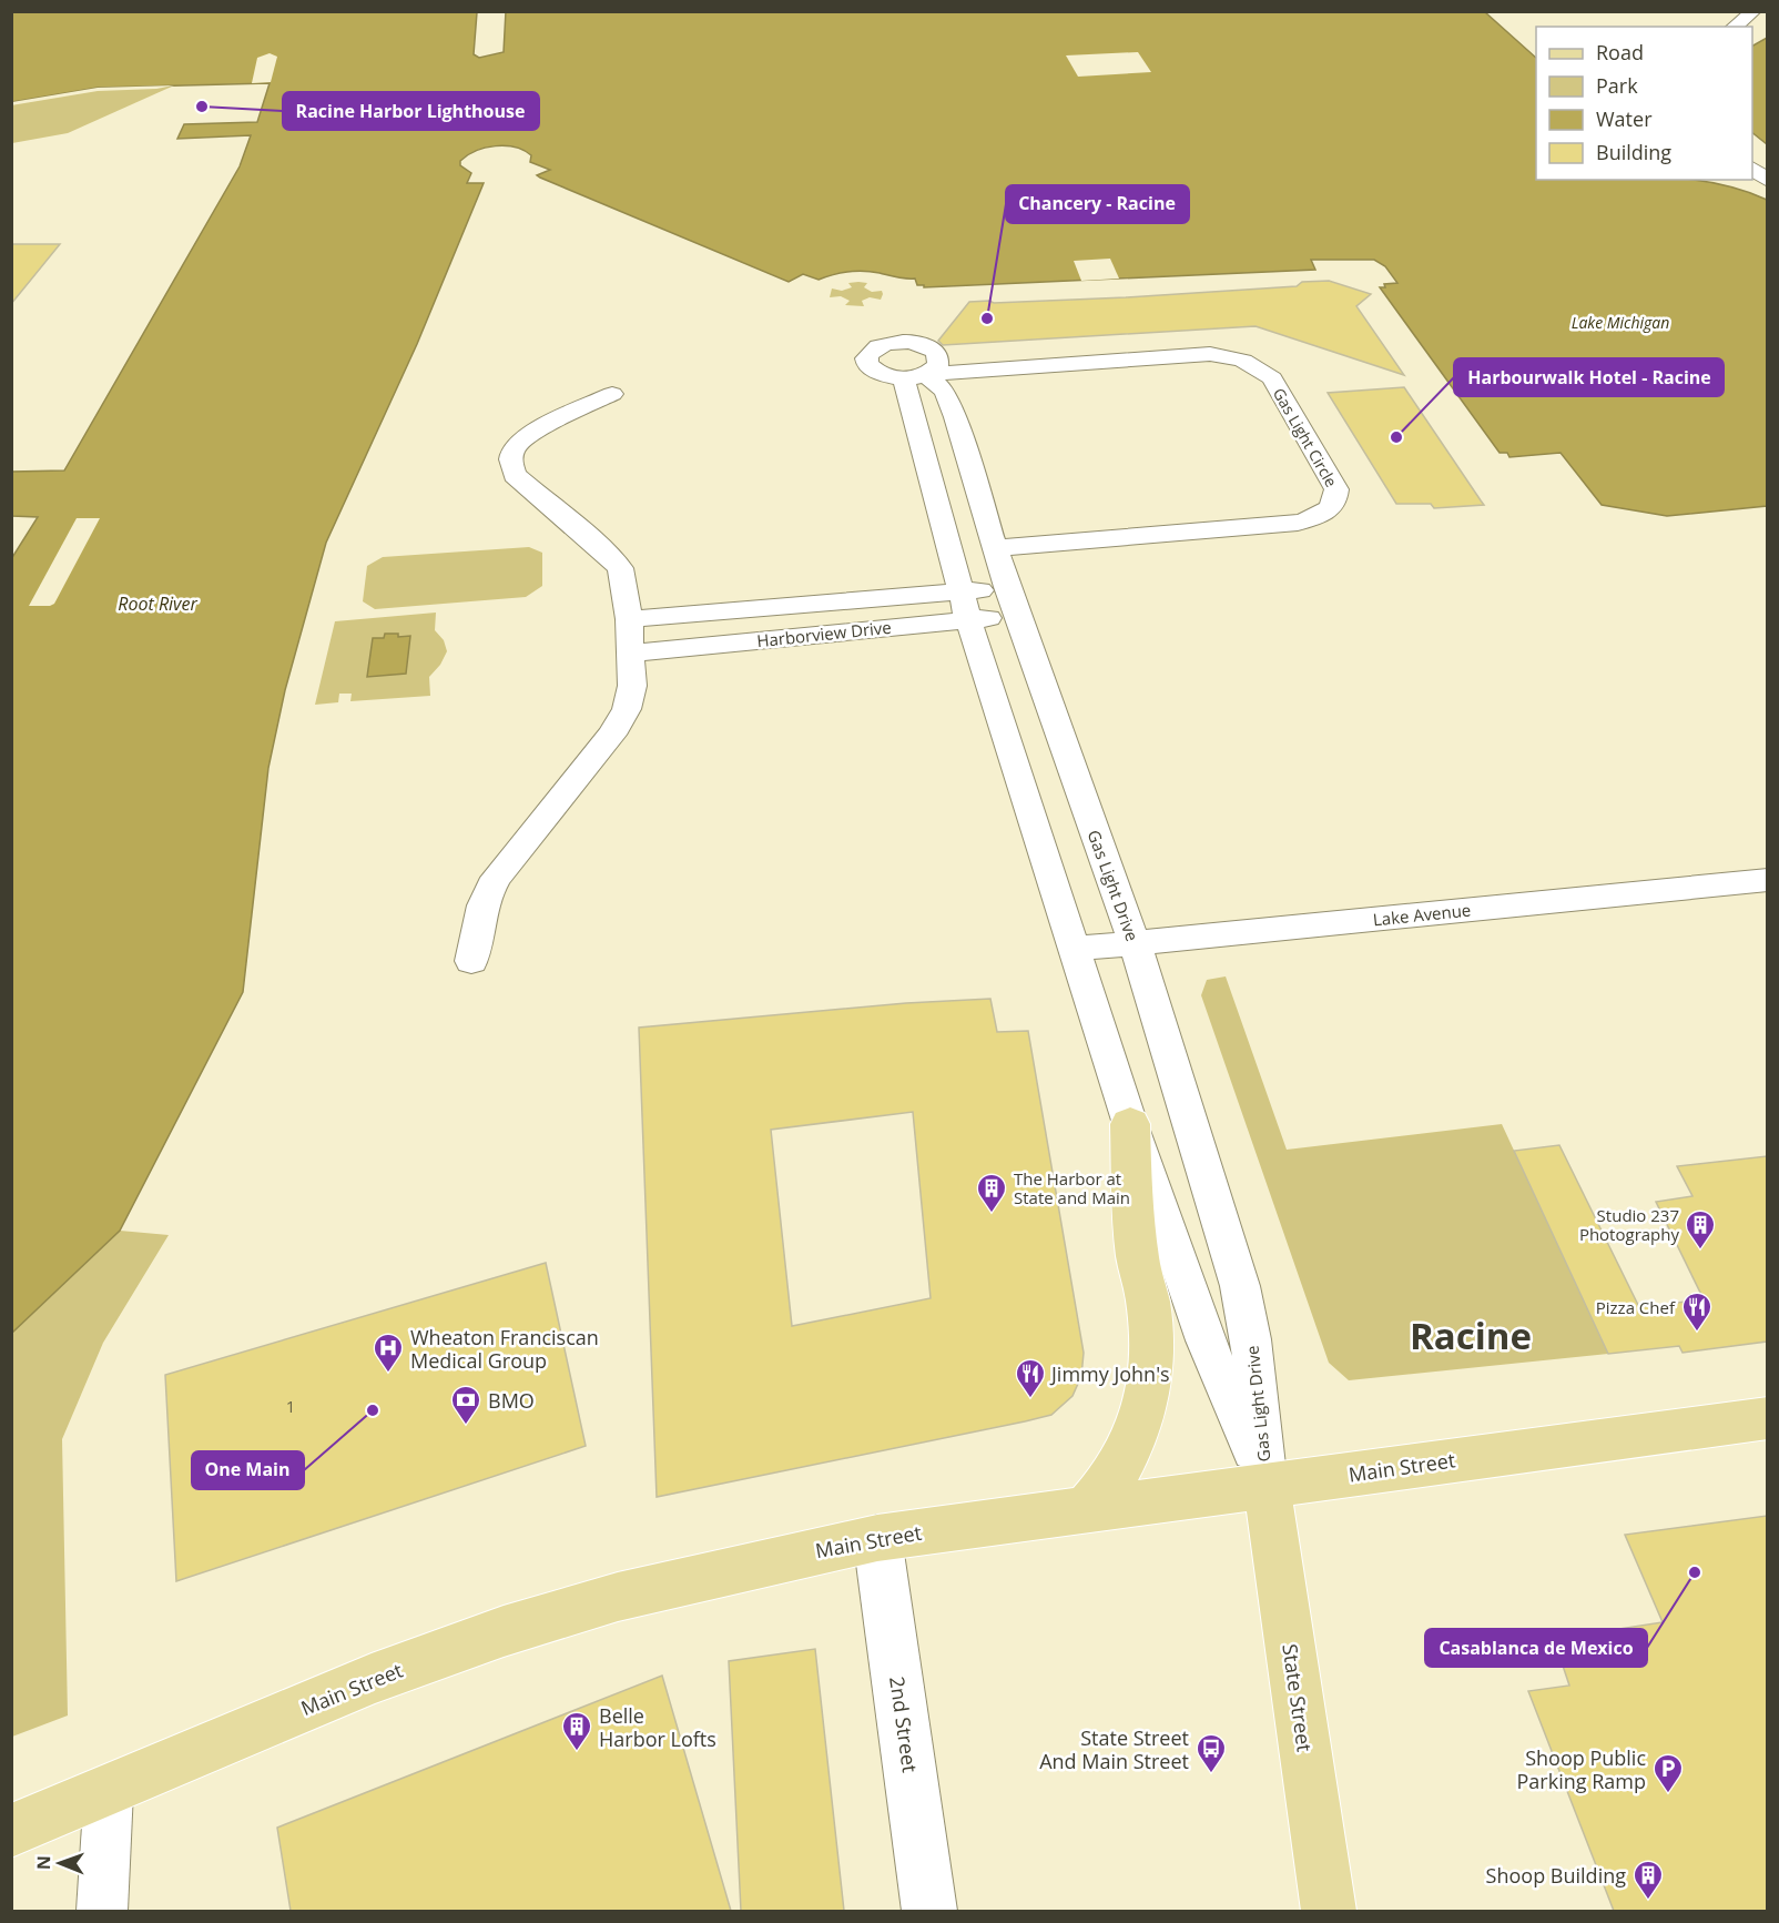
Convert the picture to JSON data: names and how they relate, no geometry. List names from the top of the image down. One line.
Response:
{"streets":{"main road":["Main Street","State Street"],"street":["Gas Light Circle","Harborview Drive","Gas Light Drive","Lake Avenue","2nd Street"]},"crossings":[["Gas Light Circle","Gas Light Drive"],["Harborview Drive","Gas Light Drive"],["Gas Light Drive","Lake Avenue"],["Gas Light Drive","Main Street"],["Gas Light Drive","State Street"],["Main Street","State Street"],["Main Street","2nd Street"]],"districts":["Racine"],"water":["Lake Michigan","Root River"],"places":{"other":["Racine Harbor Lighthouse","Chancery - Racine","Harbourwalk Hotel - Racine","One Main","Casablanca de Mexico"],"building":["The Harbor at State and Main","Studio 237 Photography","Belle Harbor Lofts","Shoop Building"],"restaurant":["Pizza Chef","Jimmy John's"],"hospital":["Wheaton Franciscan Medical Group"],"bank":["BMO"],"bus stop":["State Street And Main Street"],"parking":["Shoop Public Parking Ramp"]},"house_numbers":["1"],"legend":["Road","Park","Water","Building"],"north":"left"}
